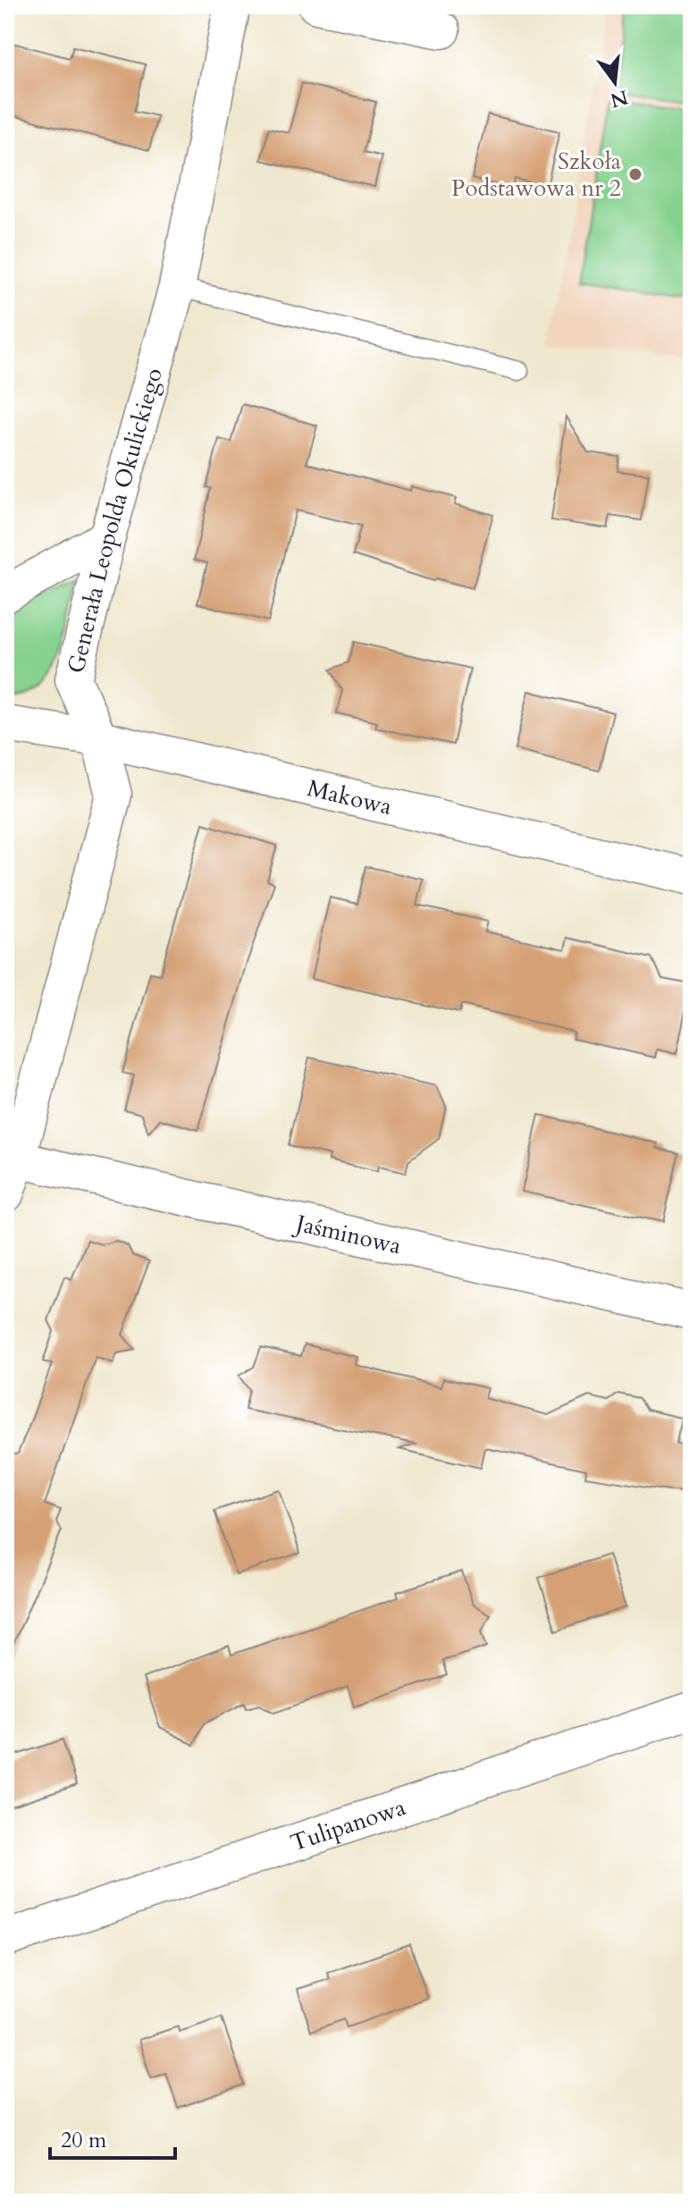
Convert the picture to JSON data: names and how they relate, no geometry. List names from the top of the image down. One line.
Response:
{"streets":{"street":["Generała Leopolda Okulickiego","Makowa","Jaśminowa","Tulipanowa"]},"crossings":[["Generała Leopolda Okulickiego","Makowa"],["Generała Leopolda Okulickiego","Jaśminowa"]],"places":["Szkoła Podstawowa nr 2"],"scale_bar":"20 m","north":"bottom"}
